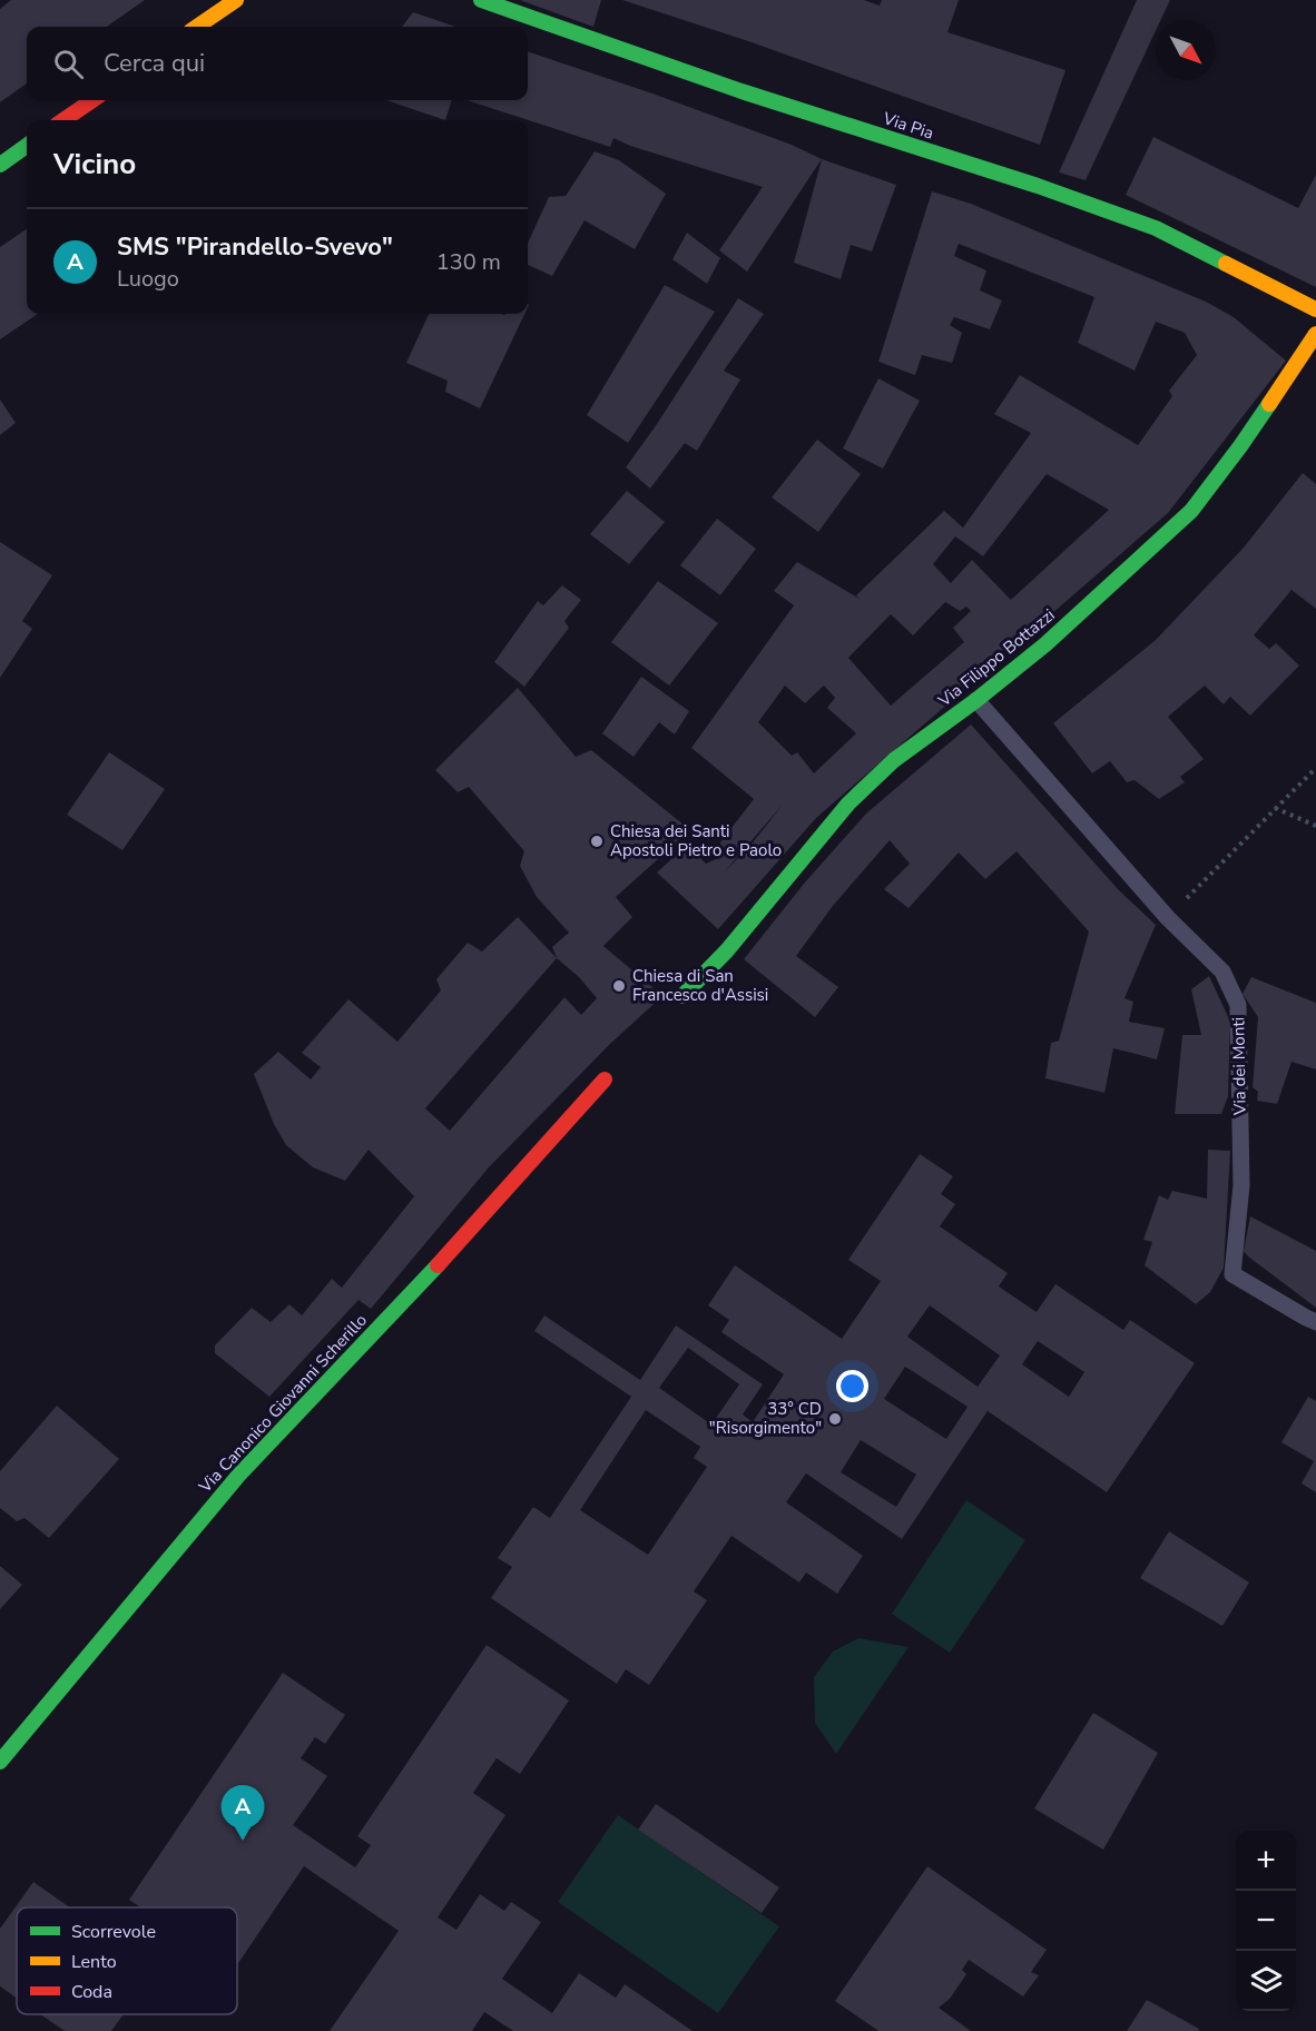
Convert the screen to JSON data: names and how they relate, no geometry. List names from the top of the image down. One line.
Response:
{"streets":{"street":["Via Pia","Via Filippo Bottazzi","Via Canonico Giovanni Scherillo"],"lane":["Via dei Monti"]},"crossings":[["Via Filippo Bottazzi","Via dei Monti"]],"places":["Chiesa dei Santi Apostoli Pietro e Paolo","Chiesa di San Francesco d'Assisi","33° CD \"Risorgimento\""],"legend":["Scorrevole","Lento","Coda"],"north":"bottom right","page":{"search":"Cerca qui","heading":"Vicino","list":[{"mark":"A","name":"SMS \"Pirandello-Svevo\"","note":"Luogo","value":"130 m"}],"pins":"A","map_buttons":["+","−"]}}
